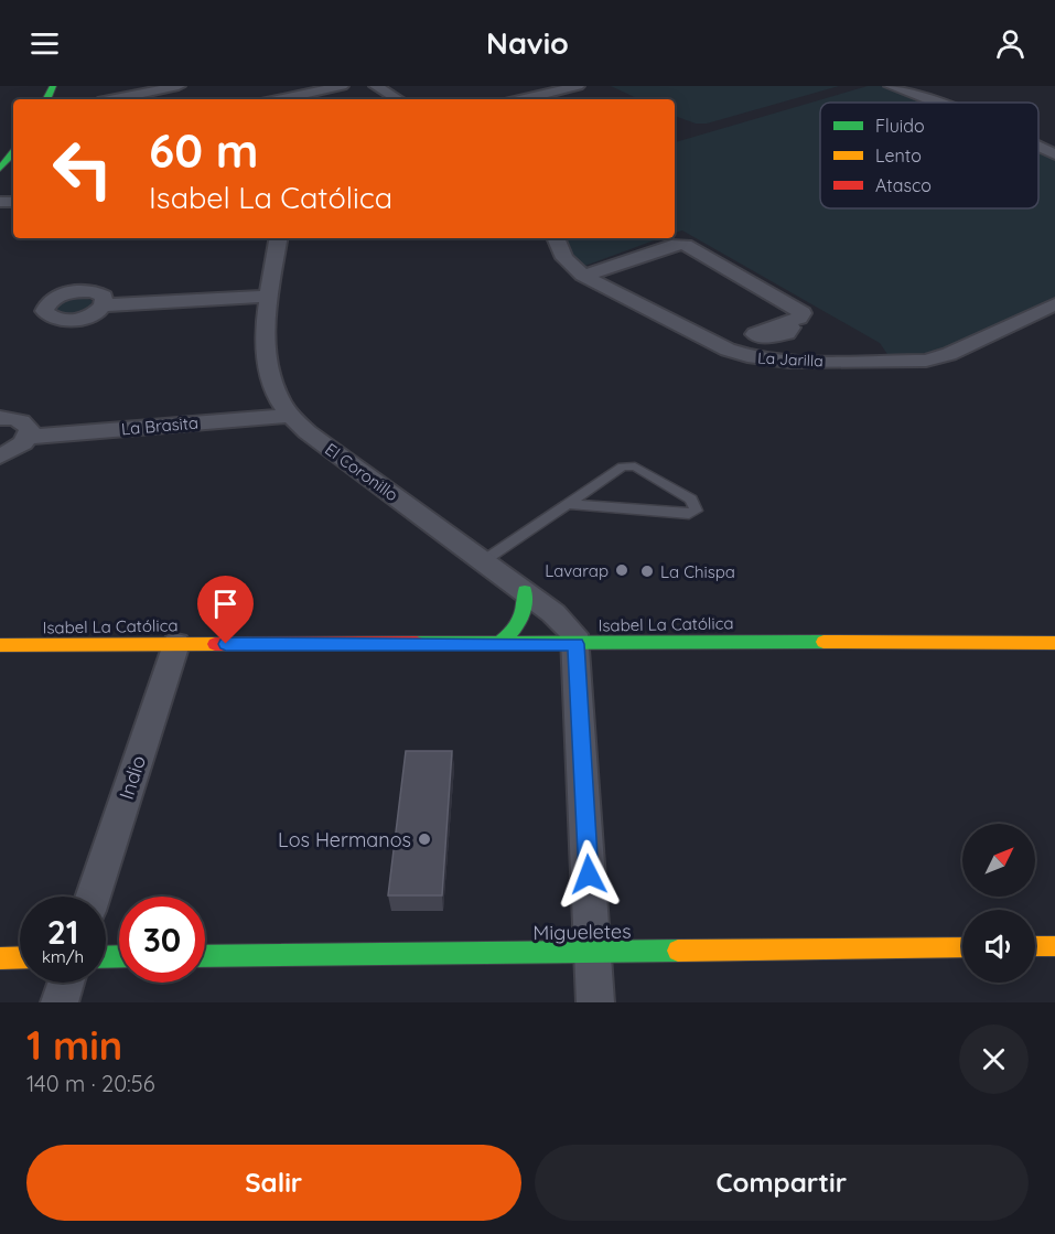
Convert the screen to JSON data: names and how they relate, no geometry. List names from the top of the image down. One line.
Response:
{"streets":{"street":["La Jarilla","La Brasita","El Coronillo","Isabel La Católica","Indio","Migueletes"]},"crossings":[["La Brasita","El Coronillo"],["El Coronillo","Isabel La Católica"],["Isabel La Católica","Indio"]],"places":["Lavarap","La Chispa","Los Hermanos"],"legend":["Fluido","Lento","Atasco"],"north":"top right","page":{"header":"Navio","turn":["60 m","Isabel La Católica"],"speed":"21 km/h","limit":"30","heading":["1 min","140 m · 20:56"],"buttons":["Salir","Compartir"]}}
